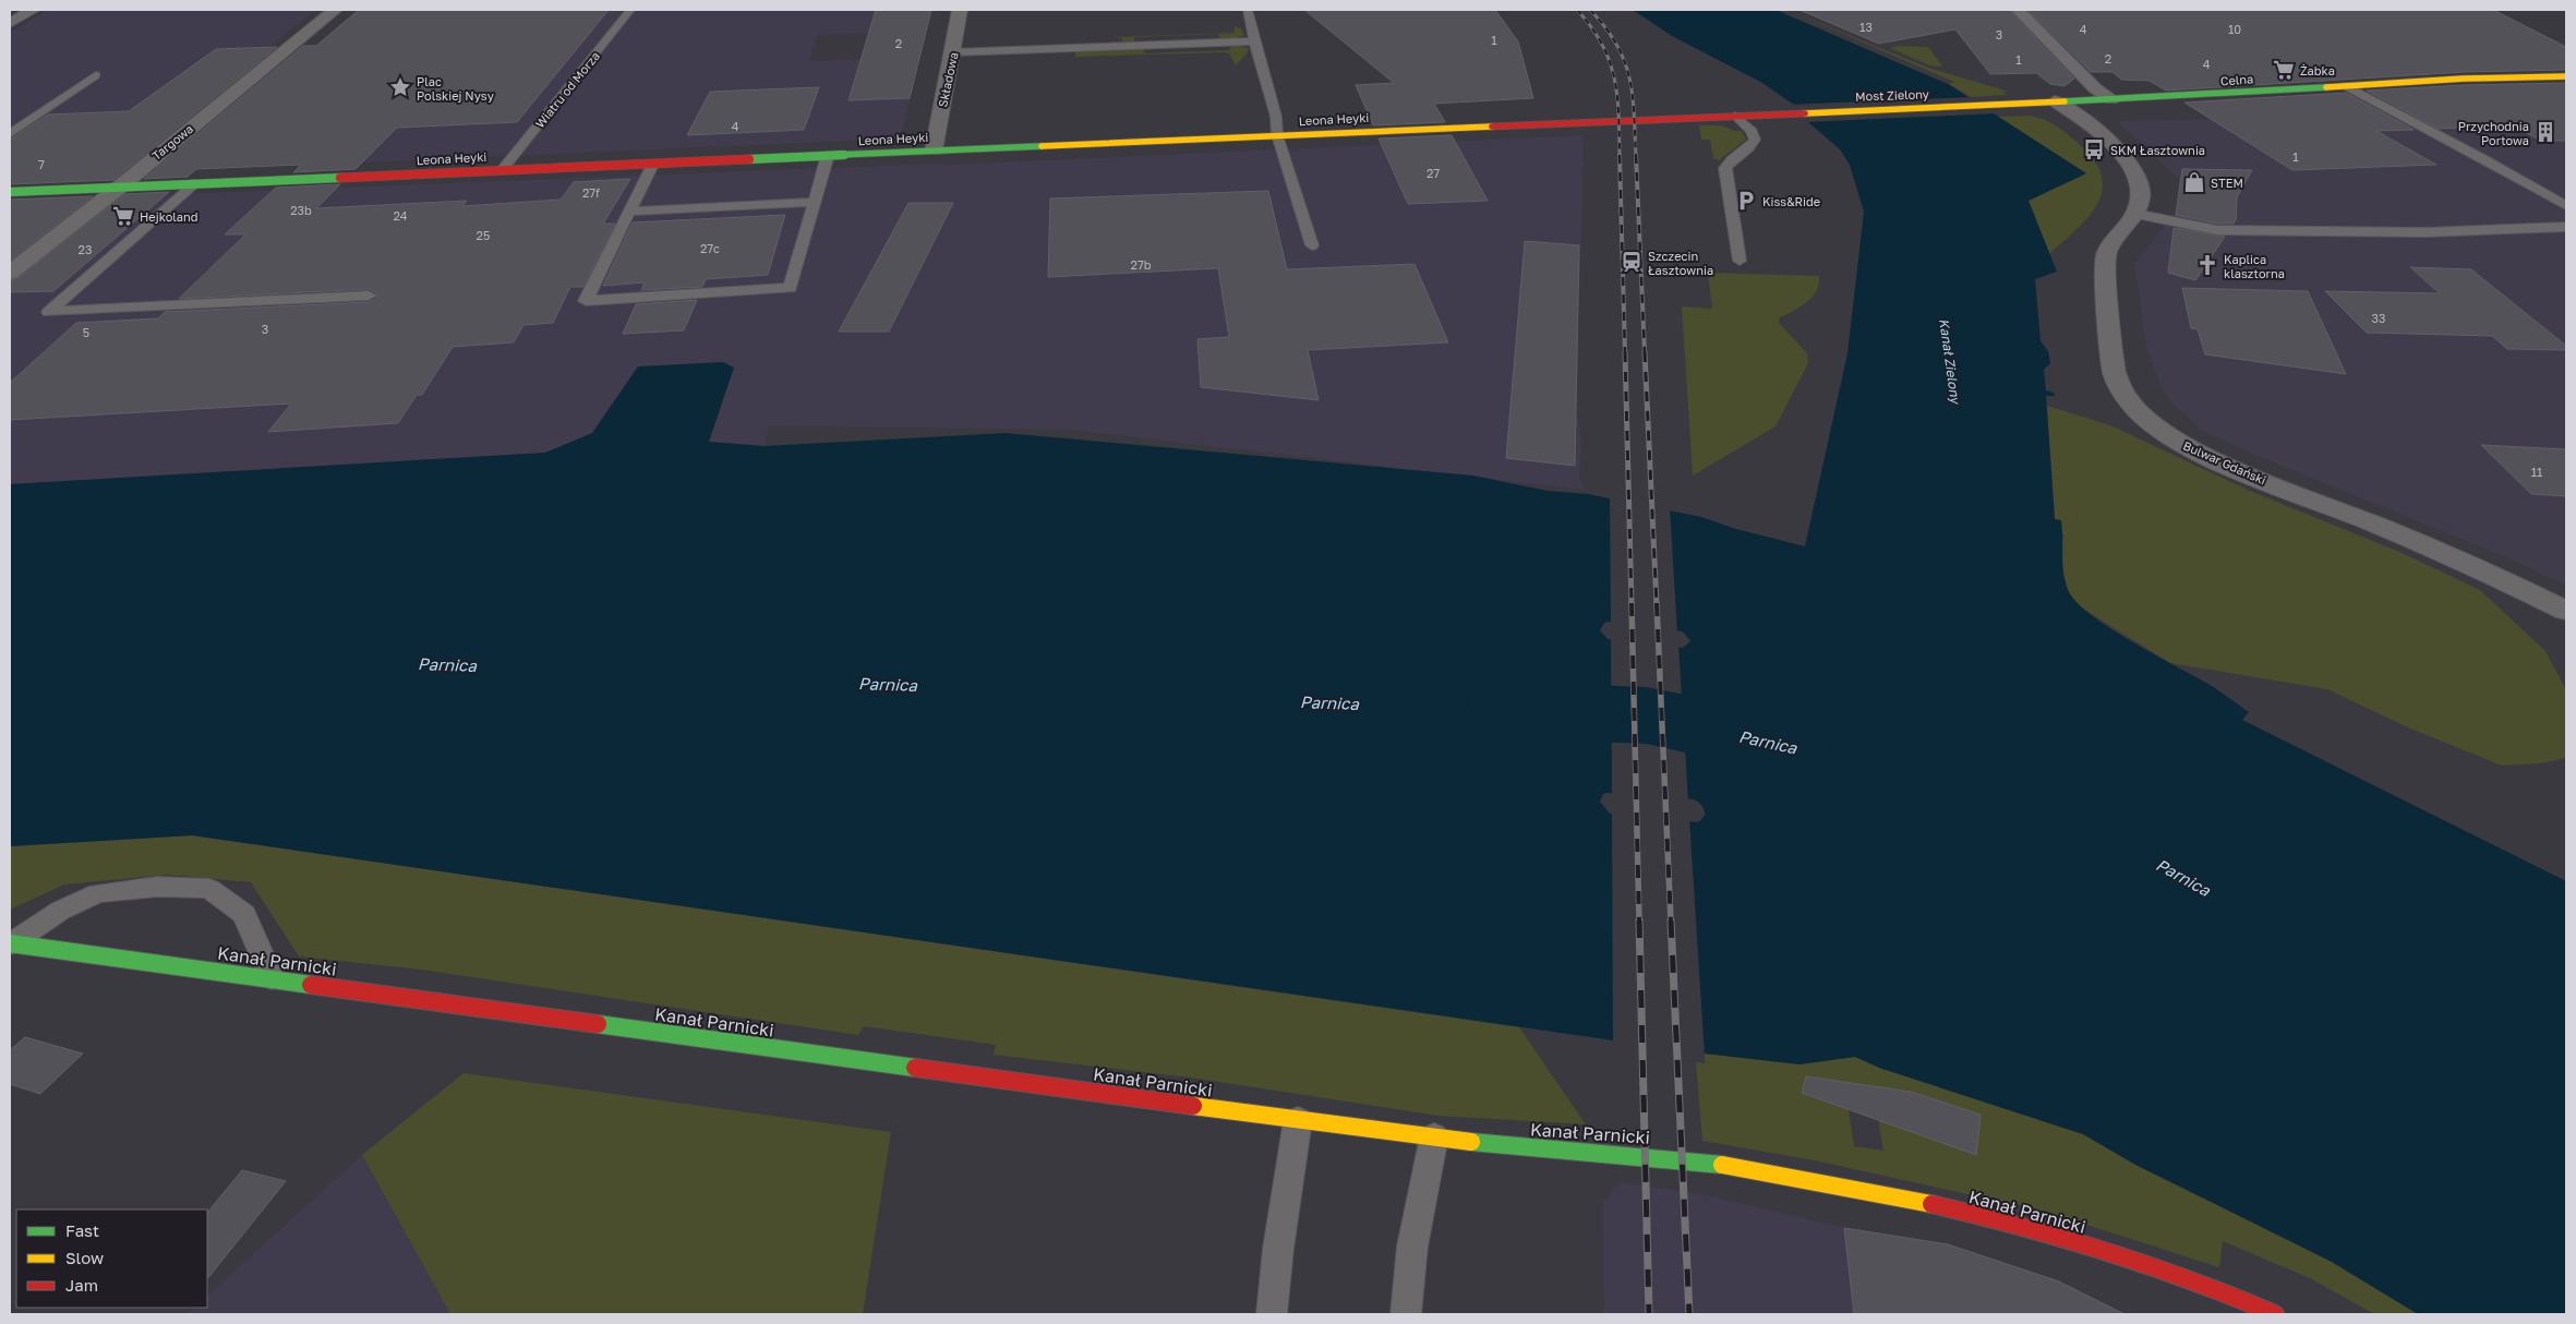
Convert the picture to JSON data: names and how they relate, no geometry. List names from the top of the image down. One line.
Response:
{"streets":{"street":["Składowa","Celna","Most Zielony","Leona Heyki","Targowa","Bulwar Gdański","Kanał Parnicki"],"lane":["Wiatru od Morza"]},"crossings":[["Składowa","Leona Heyki"],["Celna","Most Zielony"],["Celna","Bulwar Gdański"],["Wiatru od Morza","Leona Heyki"],["Most Zielony","Leona Heyki"],["Leona Heyki","Targowa"]],"water":["Kanał Zielony","Parnica"],"places":{"supermarket":["Żabka","Hejkoland"],"place":["Plac Polskiej Nysy"],"building":["Przychodnia Portowa"],"bus stop":["SKM Łasztownia"],"shop":["STEM"],"parking":["Kiss&Ride"],"station":["Szczecin Łasztownia"],"church":["Kaplica klasztorna"]},"house_numbers":["13","4","10","3","1","2","2","1","4","4","1","7","27","27f","23b","24","25","27c","23","27b","33","3","5","11"],"legend":["Fast","Slow","Jam"]}
